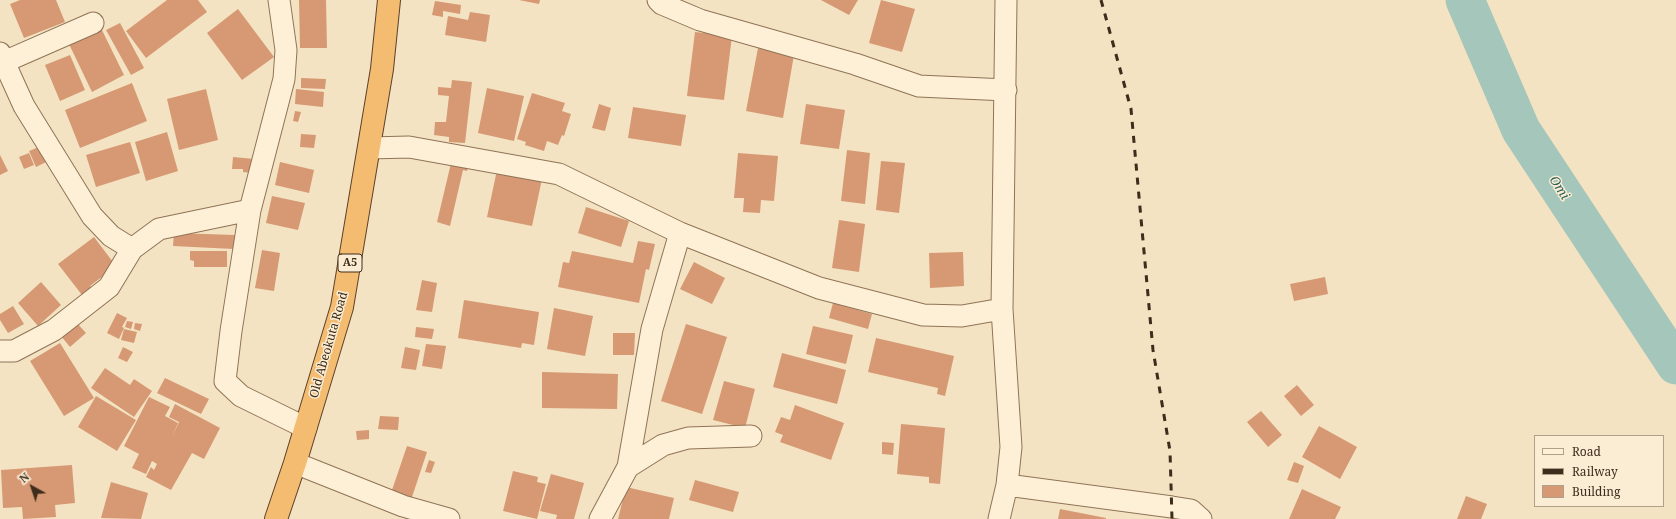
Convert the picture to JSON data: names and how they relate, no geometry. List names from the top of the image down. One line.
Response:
{"streets":{"highway":["A5","Old Abeokuta Road"]},"water":["Omi"],"legend":["Road","Railway","Building"],"north":"top left"}
